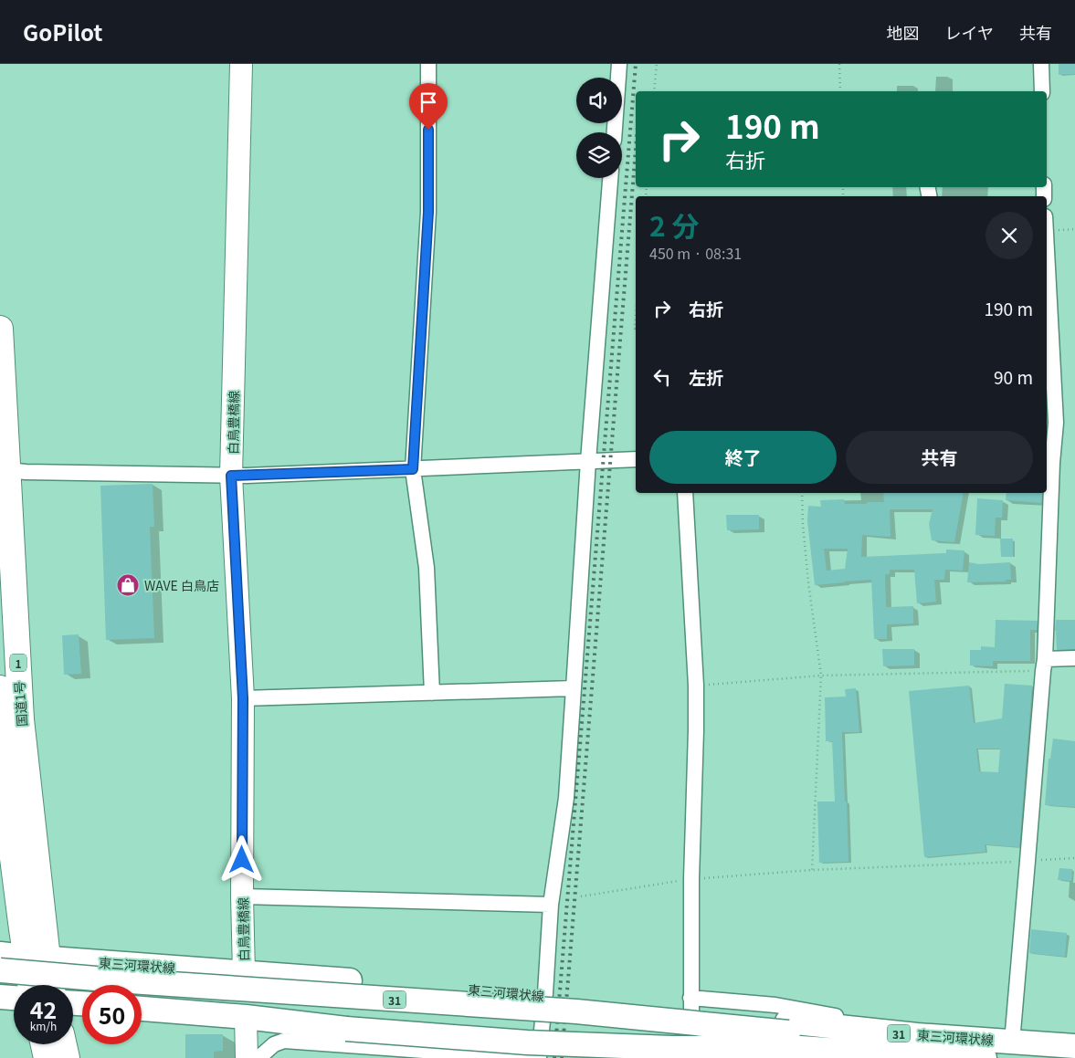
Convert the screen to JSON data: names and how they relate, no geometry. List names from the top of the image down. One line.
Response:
{"streets":{"highway":["1","国道1号"],"main road":["白鳥豊橋線","東三河環状線","31"]},"crossings":[["白鳥豊橋線","東三河環状線"],["国道1号","東三河環状線"]],"places":{"shop":["WAVE 白鳥店"]},"page":{"header":"GoPilot","nav":["地図","レイヤ","共有"],"turn":["190 m","右折"],"heading":["2 分","450 m · 08:31"],"list":[{"name":"右折","value":"190 m"},{"name":"左折","value":"90 m"}],"buttons":["終了","共有"],"speed":"42 km/h","limit":"50"}}
